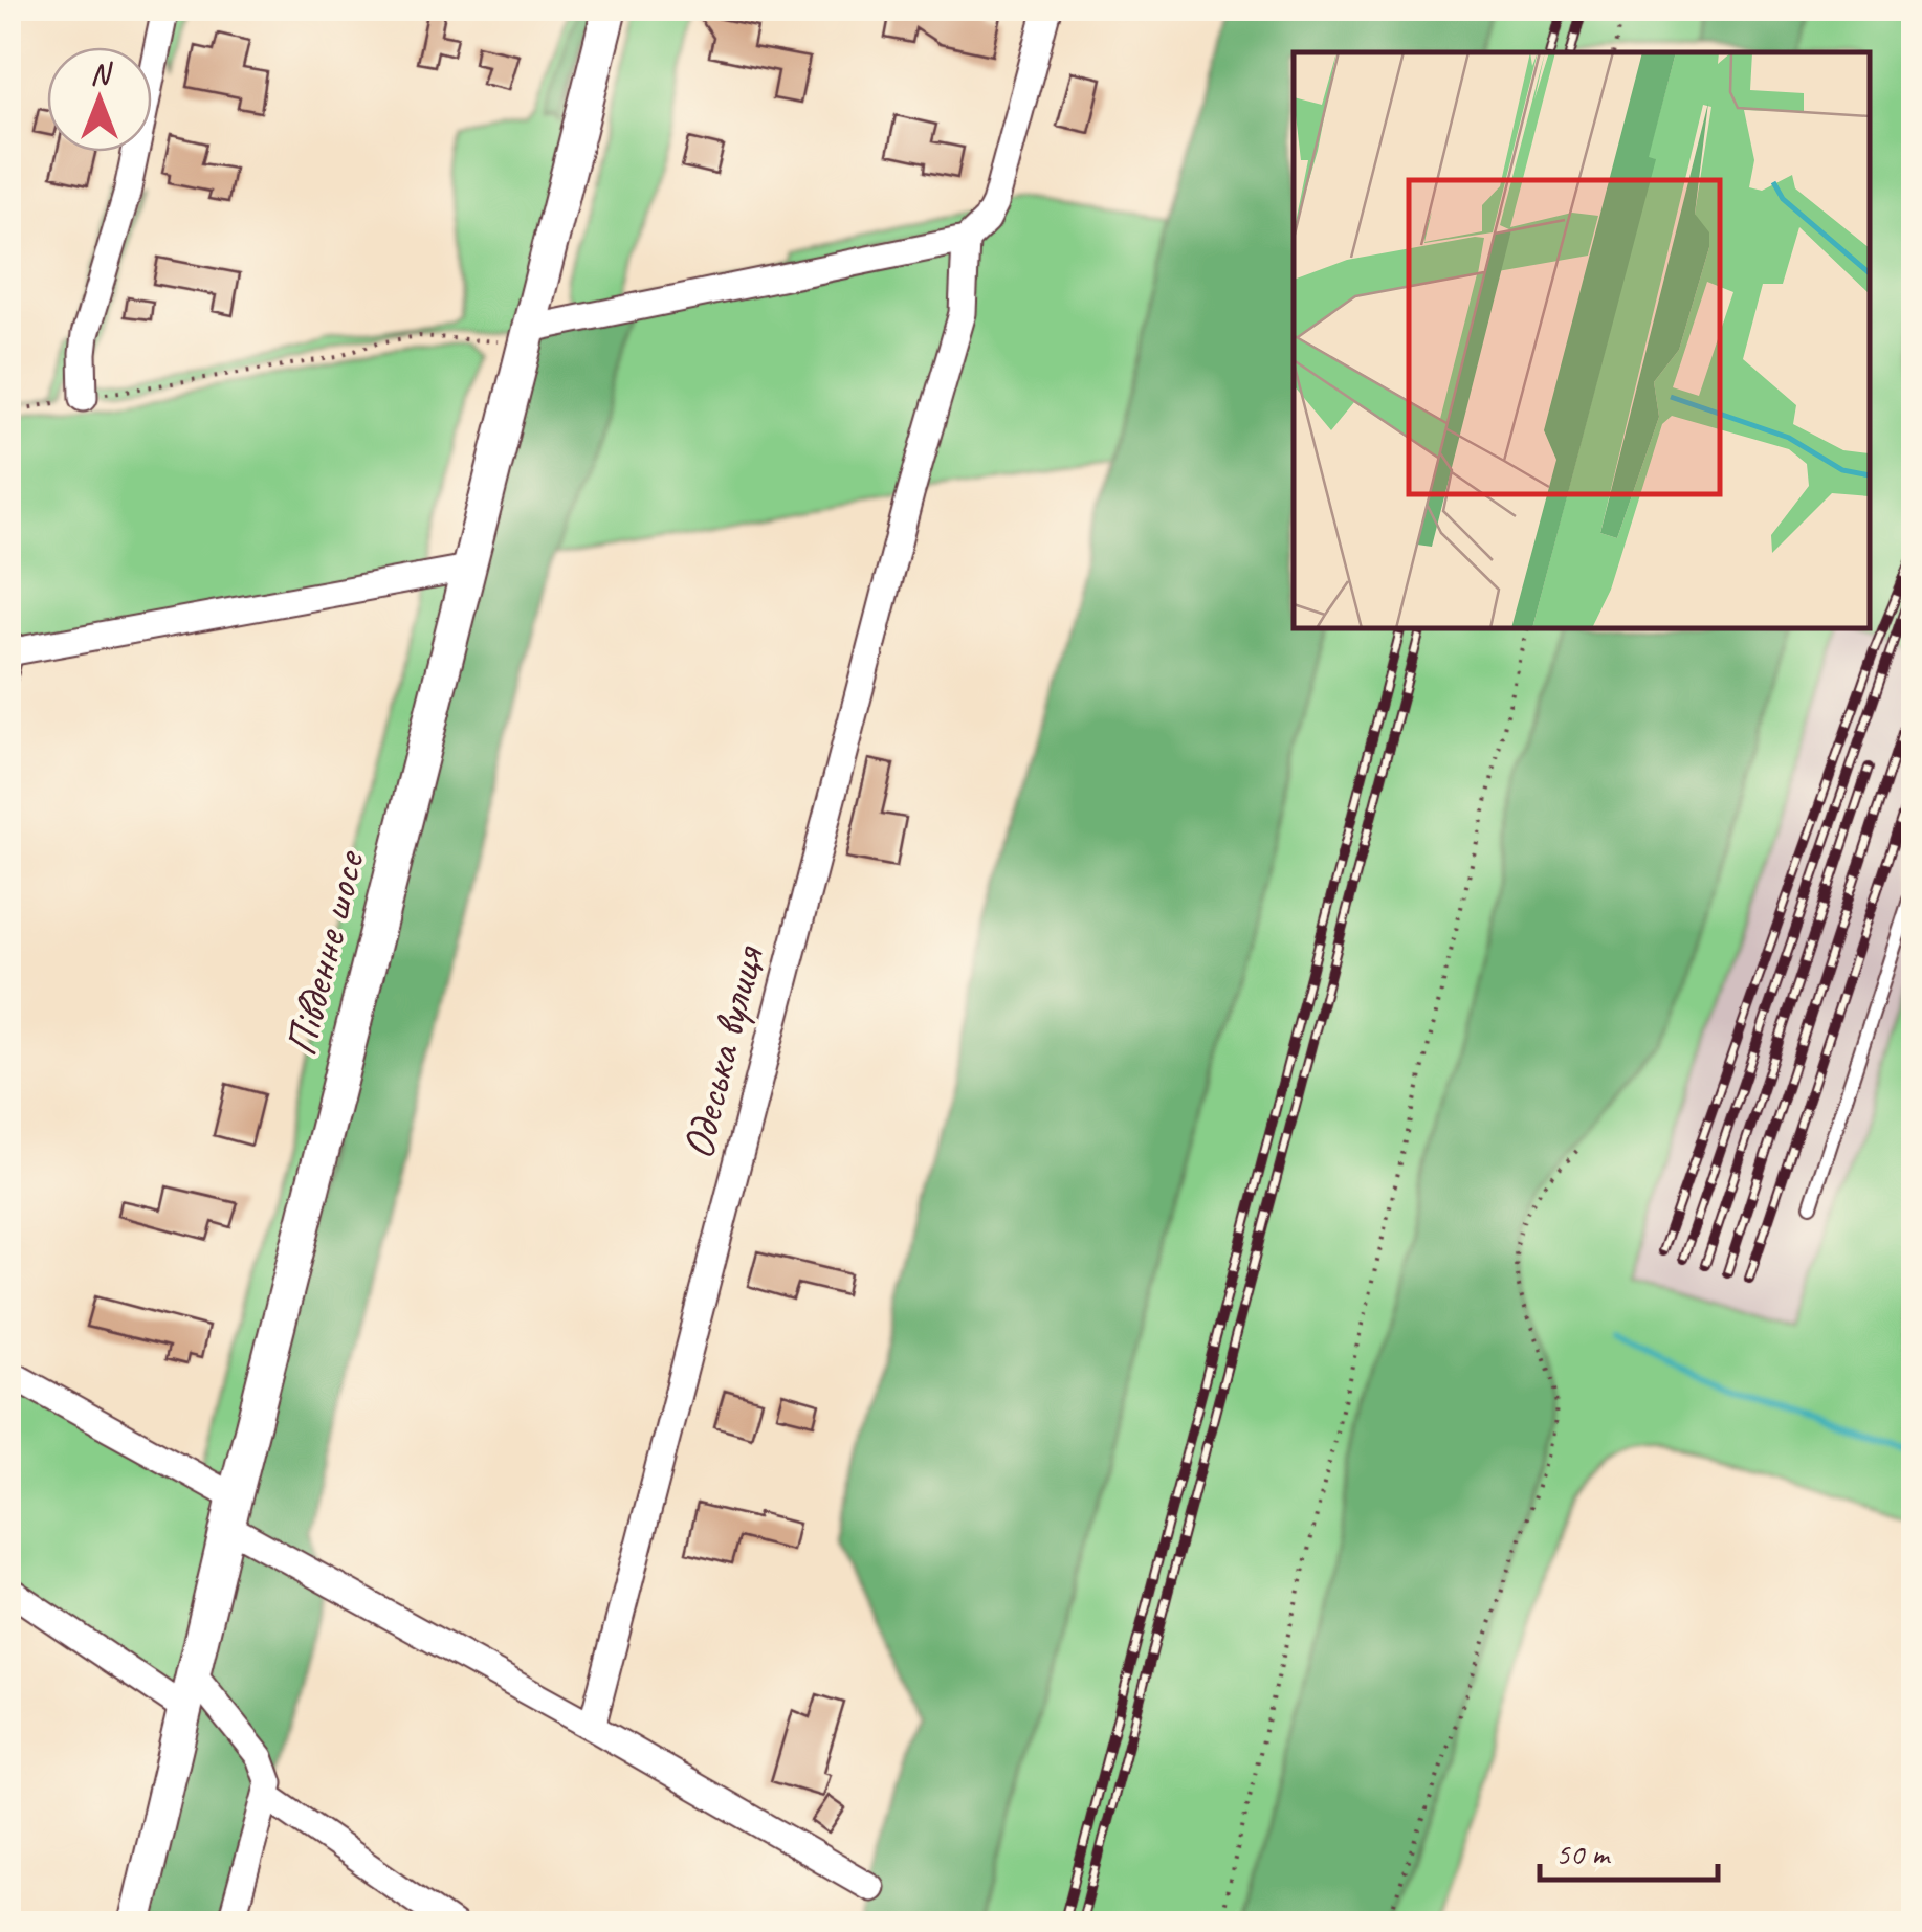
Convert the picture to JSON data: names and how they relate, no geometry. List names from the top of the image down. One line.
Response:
{"streets":{"street":["Південне шосе","Одеська вулиця"]},"scale_bar":"50 m","north":"top"}
